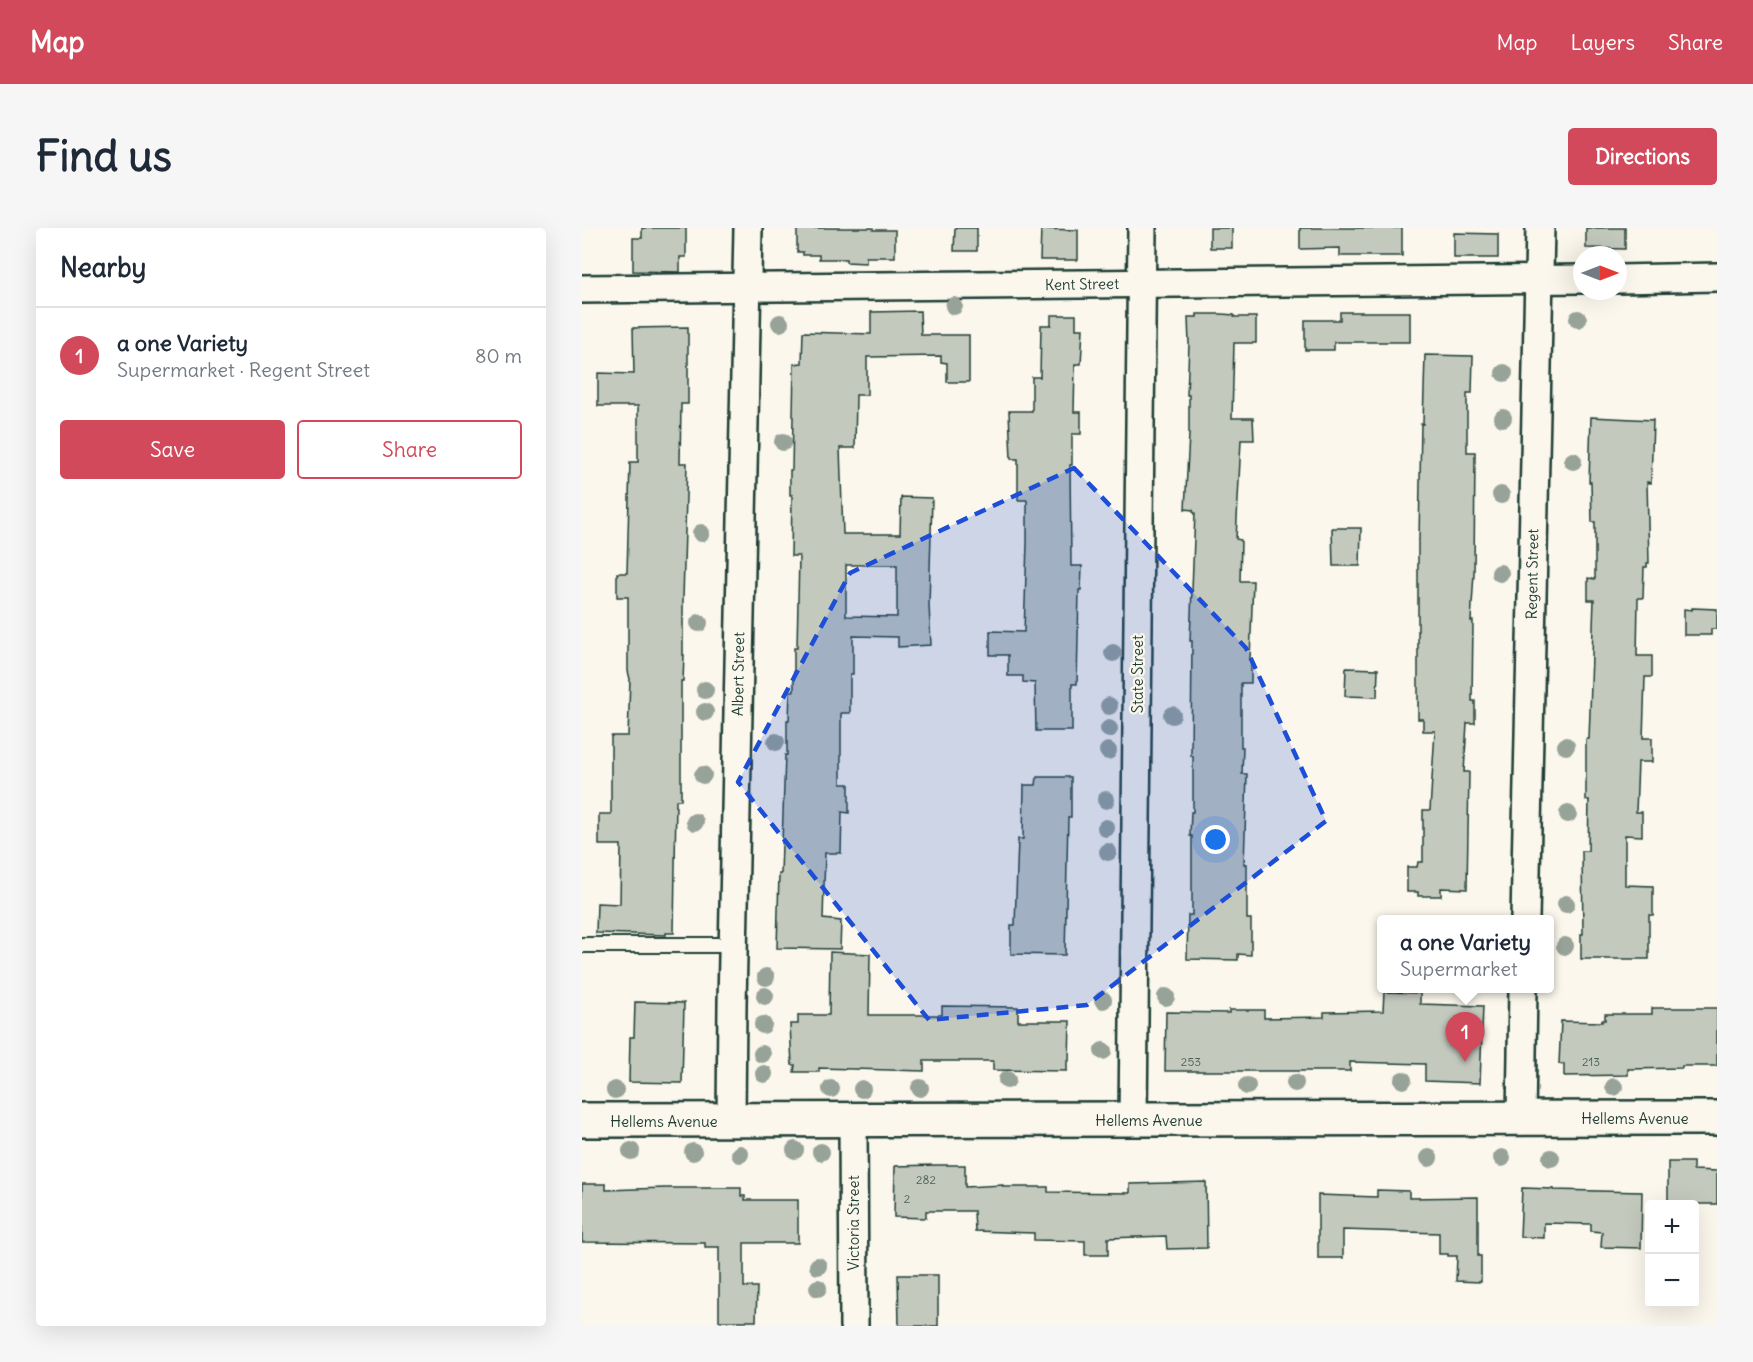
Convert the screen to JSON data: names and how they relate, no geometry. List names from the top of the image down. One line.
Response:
{"streets":{"street":["Kent Street","Regent Street","Albert Street","State Street","Hellems Avenue","Victoria Street"]},"crossings":[["Kent Street","Regent Street"],["Kent Street","Albert Street"],["Kent Street","State Street"],["Albert Street","Hellems Avenue"],["State Street","Hellems Avenue"],["Hellems Avenue","Victoria Street"]],"house_numbers":["253","213","282","2"],"north":"right","page":{"header":"Map","nav":["Map","Layers","Share"],"buttons":["Directions",["Save","Share"]],"title":"Find us","heading":"Nearby","list":[{"mark":"1","name":"a one Variety","note":"Supermarket · Regent Street","value":"80 m"}],"popup":["a one Variety","Supermarket"],"pins":"1","map_buttons":["+","−"]}}
